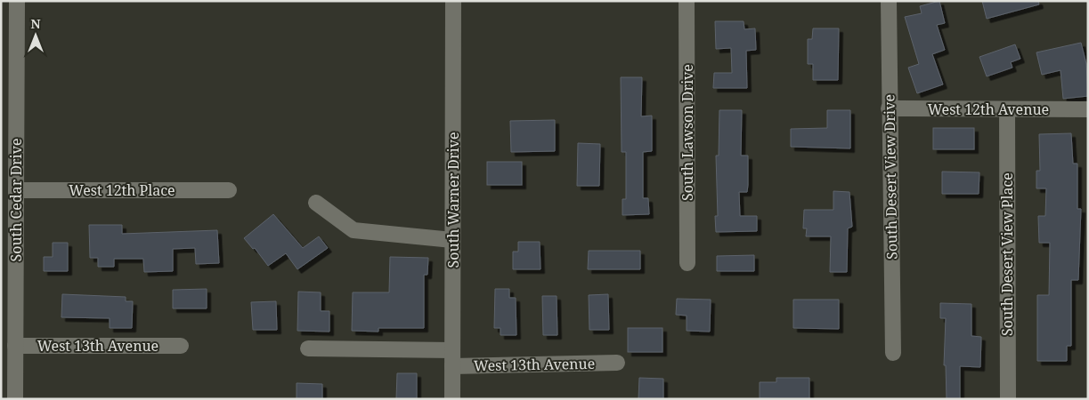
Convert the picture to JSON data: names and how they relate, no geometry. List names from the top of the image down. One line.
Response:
{"streets":{"street":["West 12th Avenue","South Lawson Drive","South Desert View Drive","West 12th Place","South Cedar Drive","South Warner Drive","South Desert View Place","West 13th Avenue"]},"crossings":[["West 12th Avenue","South Desert View Drive"],["West 12th Avenue","South Desert View Place"],["West 12th Place","South Cedar Drive"],["South Cedar Drive","West 13th Avenue"],["South Warner Drive","West 13th Avenue"]],"north":"top"}
